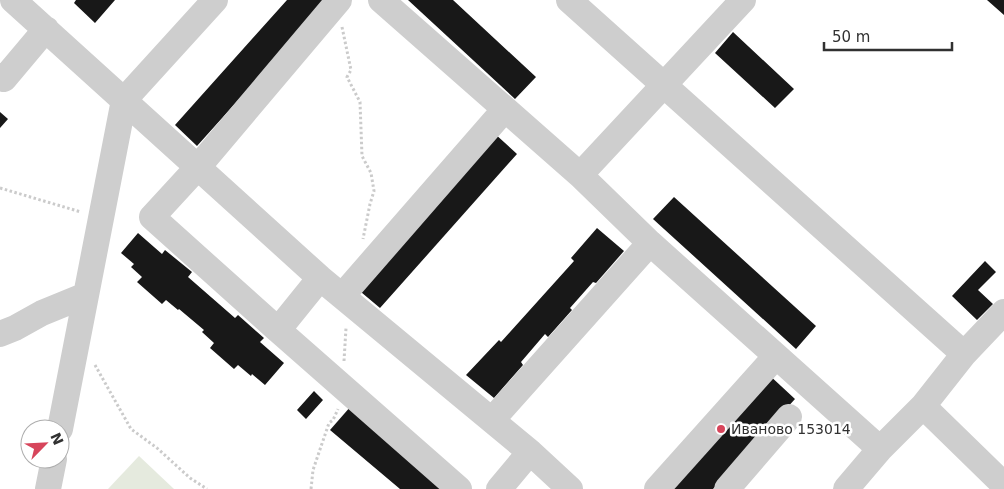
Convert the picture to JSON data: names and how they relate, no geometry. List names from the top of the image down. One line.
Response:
{"places":["Иваново 153014"],"scale_bar":"50 m","north":"top right"}
